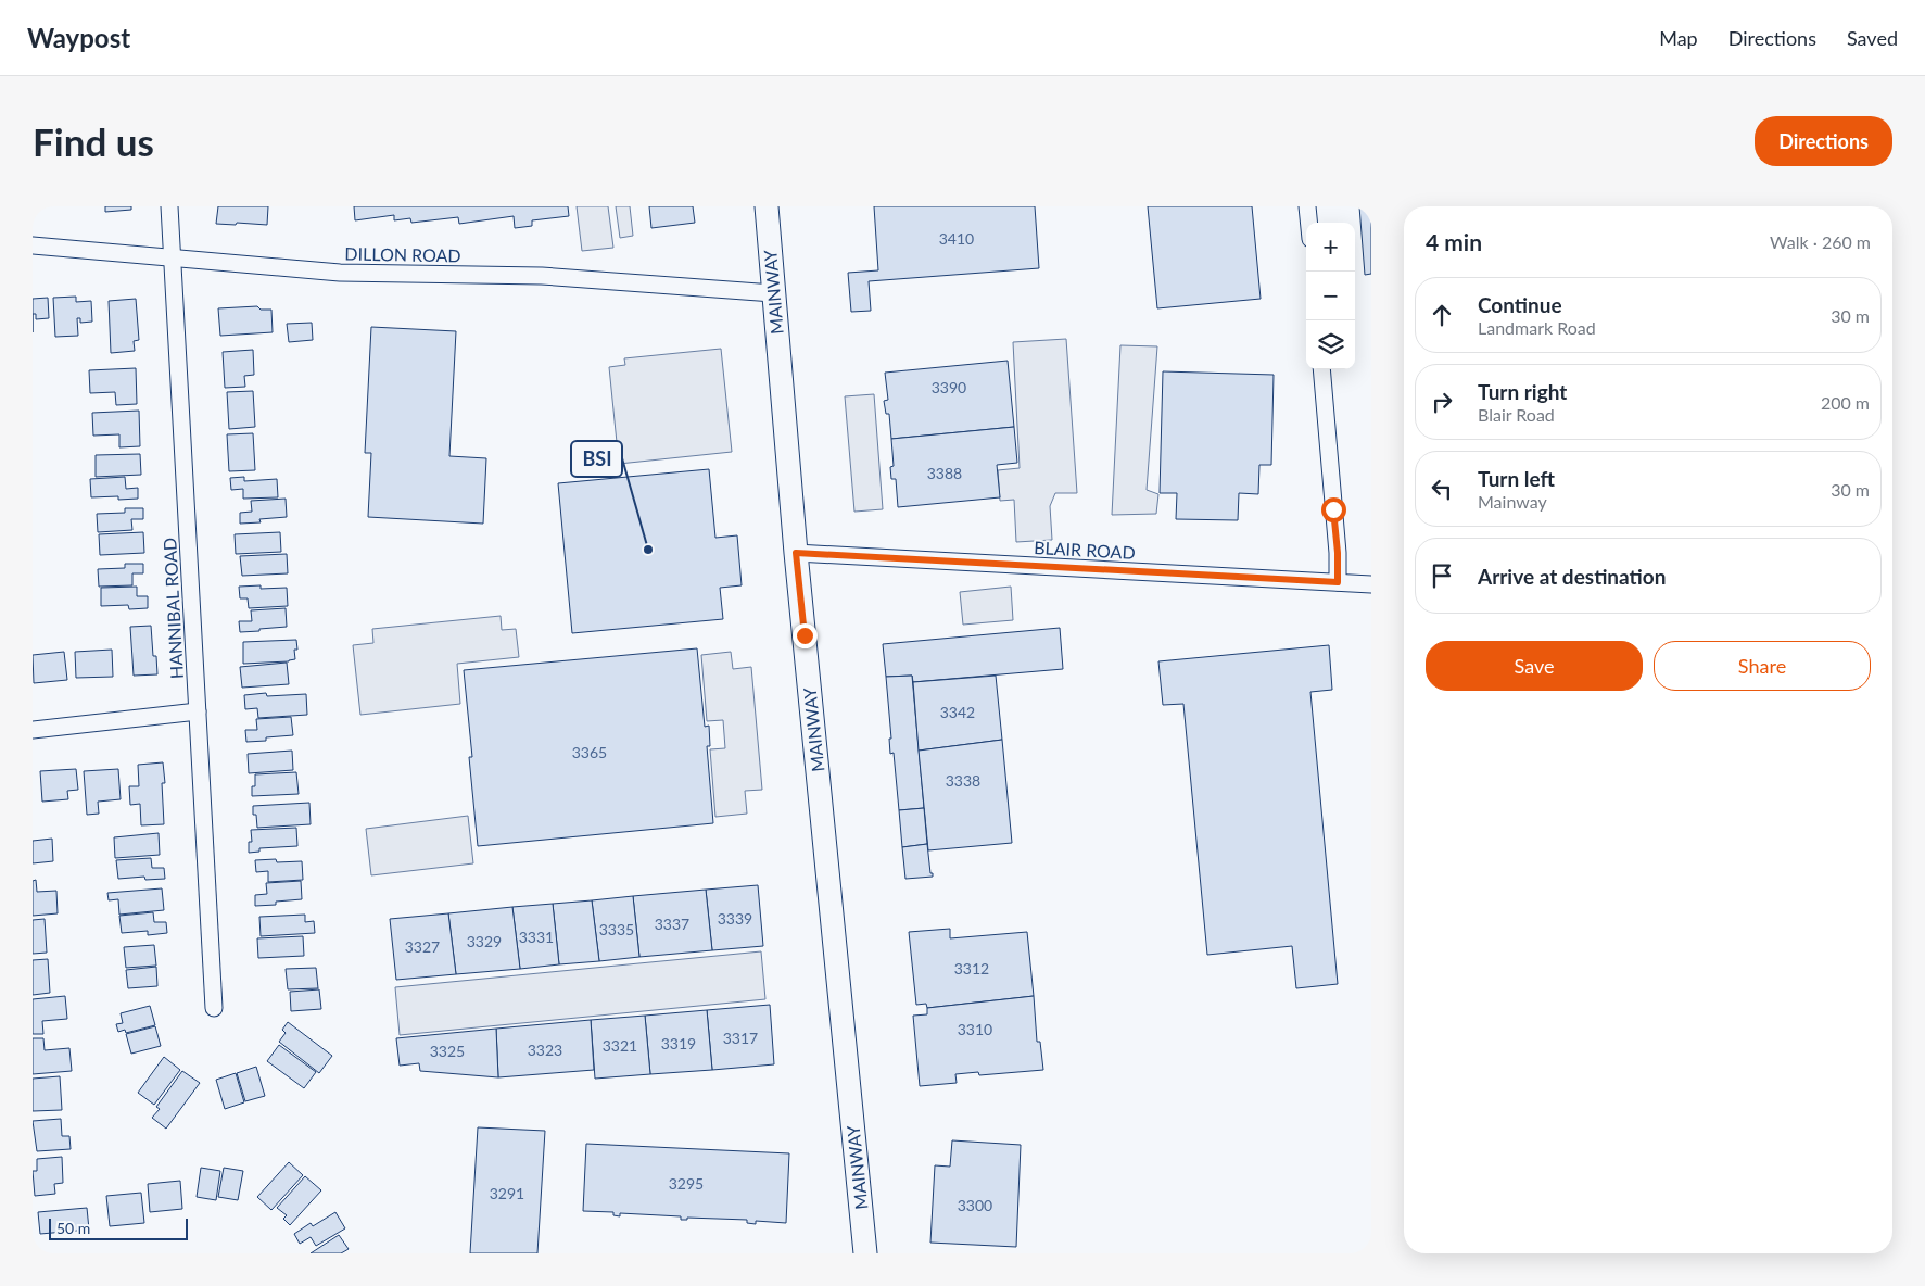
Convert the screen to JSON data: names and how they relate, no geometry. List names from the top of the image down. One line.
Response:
{"streets":{"street":["DILLON ROAD","MAINWAY","BLAIR ROAD","HANNIBAL ROAD"]},"crossings":[["DILLON ROAD","MAINWAY"],["DILLON ROAD","HANNIBAL ROAD"],["MAINWAY","BLAIR ROAD"]],"places":["BSI"],"house_numbers":["3410","3390","3388","3342","3365","3338","3339","3337","3335","3331","3329","3327","3312","3310","3317","3319","3321","3323","3325","3295","3291","3300"],"scale_bar":"50 m","page":{"header":"Waypost","nav":["Map","Directions","Saved"],"buttons":["Directions",["Save","Share"]],"title":"Find us","heading":["4 min","Walk · 260 m"],"map_buttons":["+","−"],"list":[["Continue","Landmark Road","30 m"],["Turn right","Blair Road","200 m"],["Turn left","Mainway","30 m"],"Arrive at destination"],"scale":"50 m"}}
